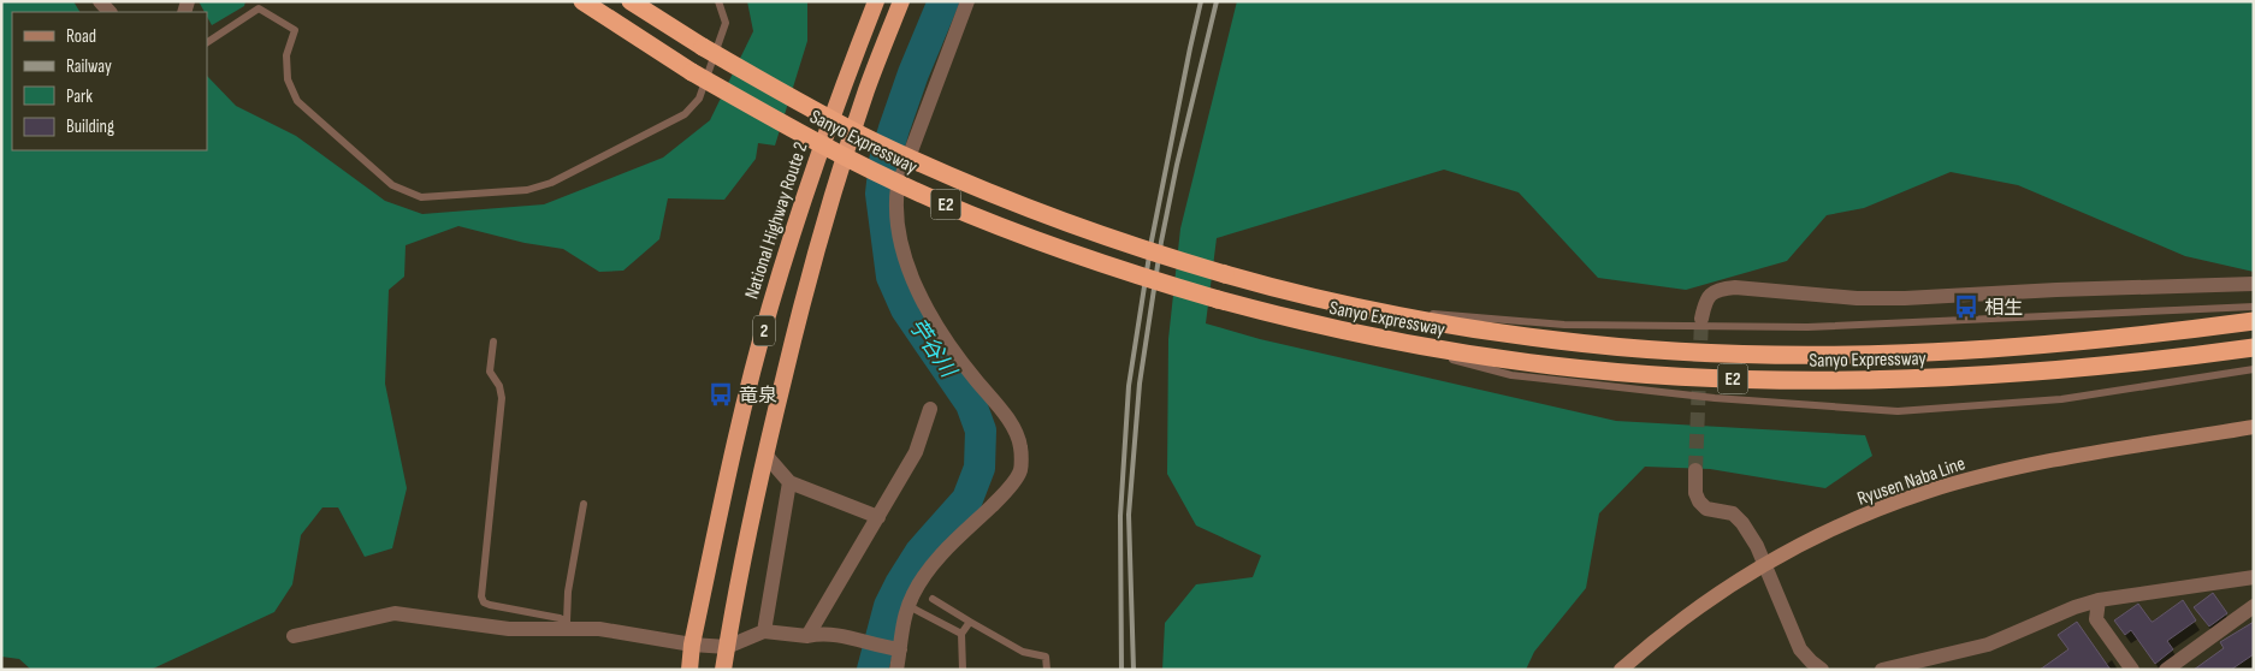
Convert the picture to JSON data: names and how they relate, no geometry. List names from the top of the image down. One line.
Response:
{"streets":{"highway":["Sanyo Expressway","E2","National Highway Route 2","2"],"main road":["Ryusen Naba Line"]},"water":["苧谷川"],"places":{"bus stop":["相生","竜泉"]},"legend":["Road","Railway","Park","Building"]}
